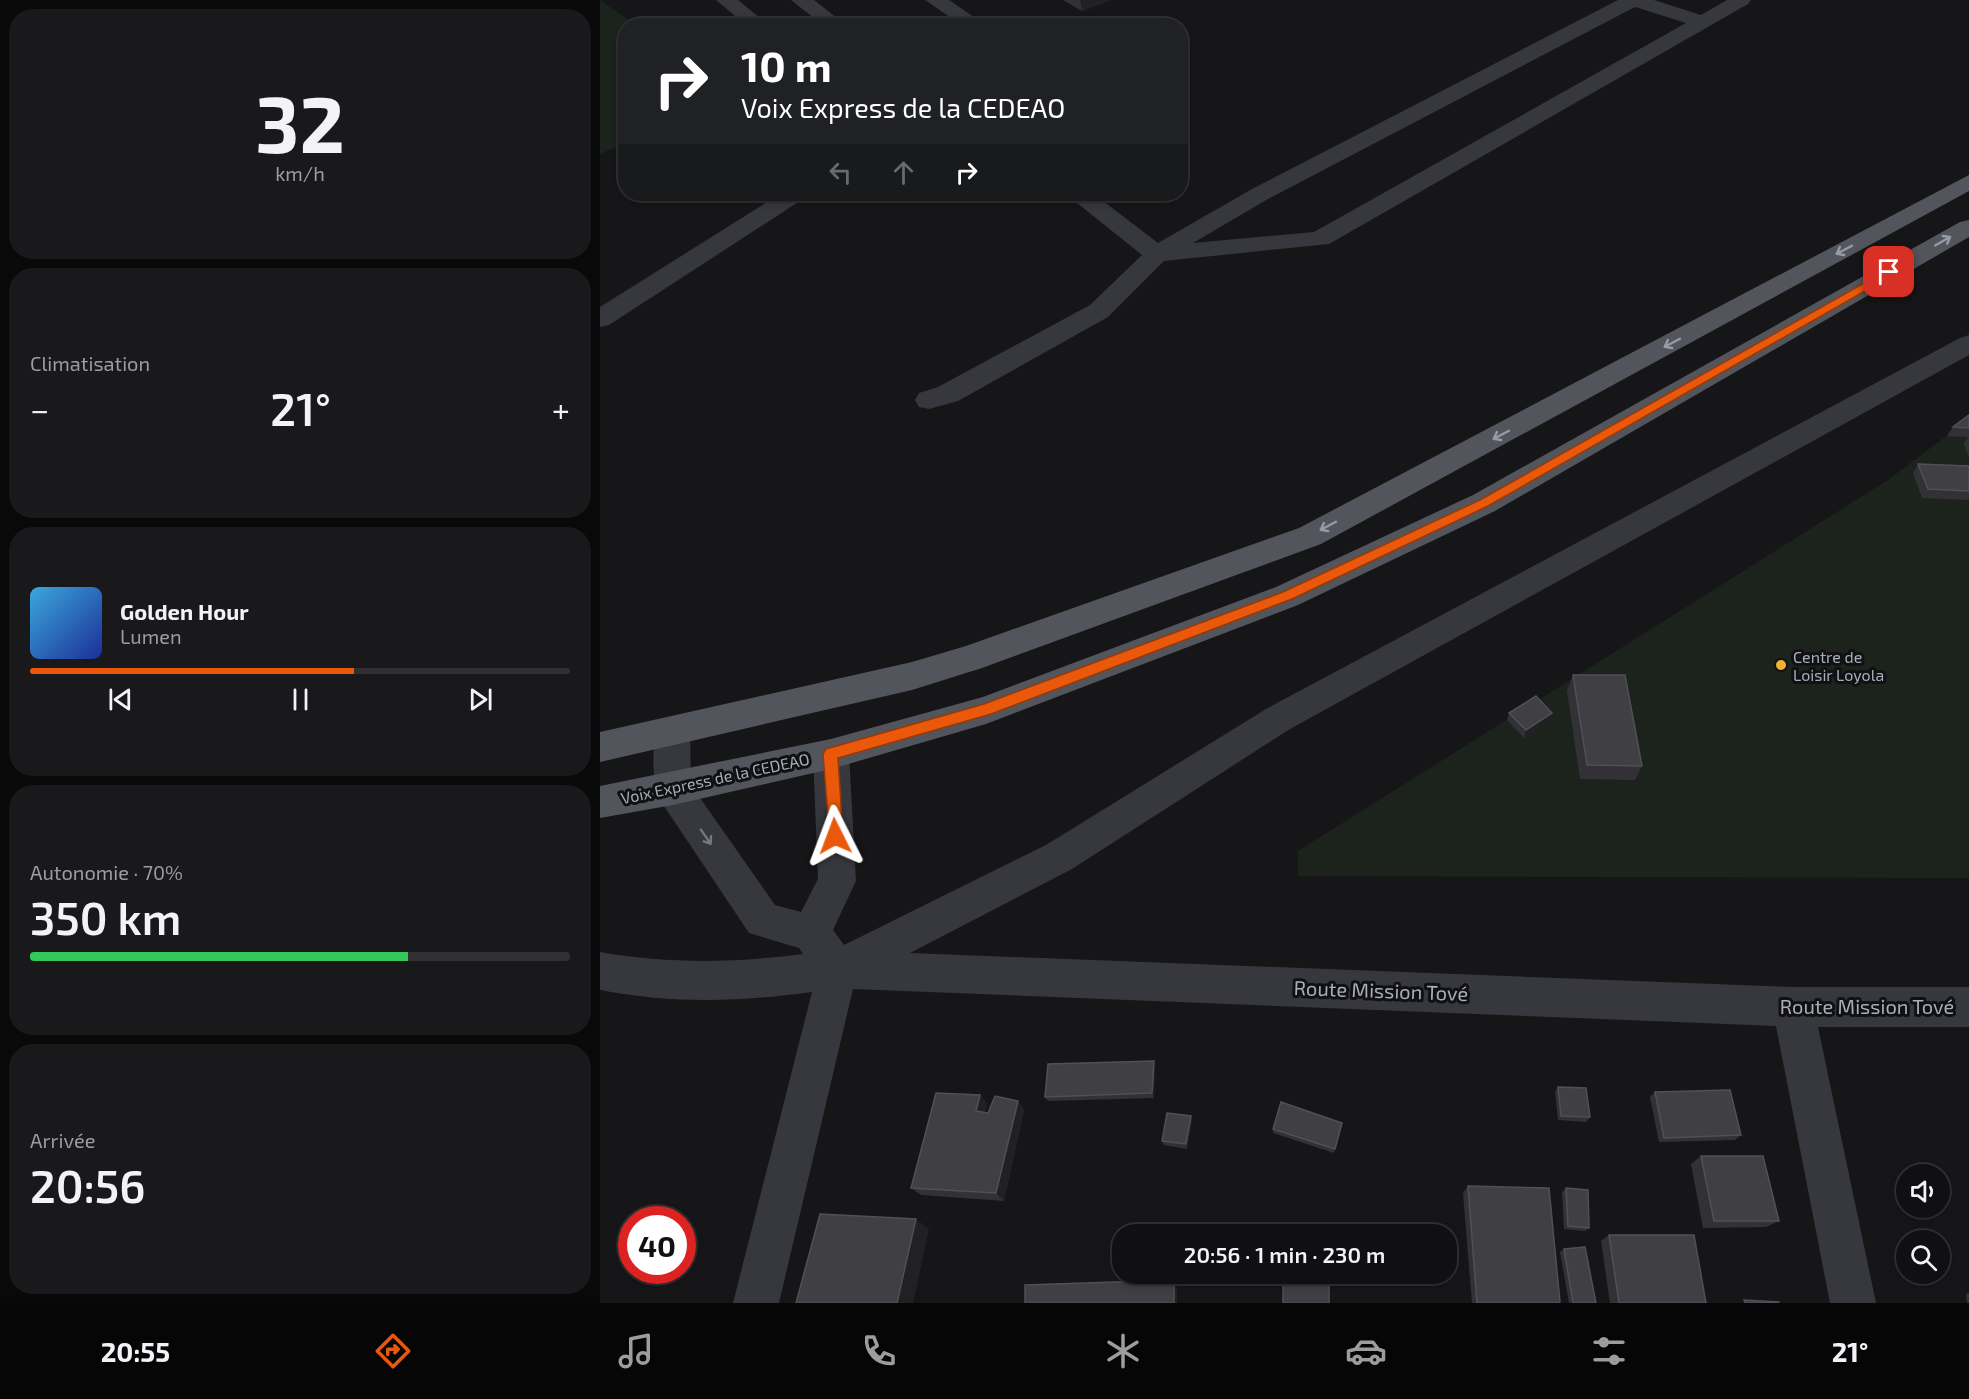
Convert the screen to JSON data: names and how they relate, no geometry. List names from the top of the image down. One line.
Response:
{"streets":{"main road":["Voix Express de la CEDEAO"],"street":["Route Mission Tové"]},"places":["Centre de Loisir Loyola"],"page":{"tile":[["32","km/h"],"Climatisation",["Autonomie · 70%","350 km"],["Arrivée","20:56"]],"turn":["10 m","Voix Express de la CEDEAO"],"heat":["−","21°","+"],"song":["Golden Hour","Lumen"],"limit":"40","trip":"20:56 · 1 min · 230 m","tabs":["20:55","21°"]}}
